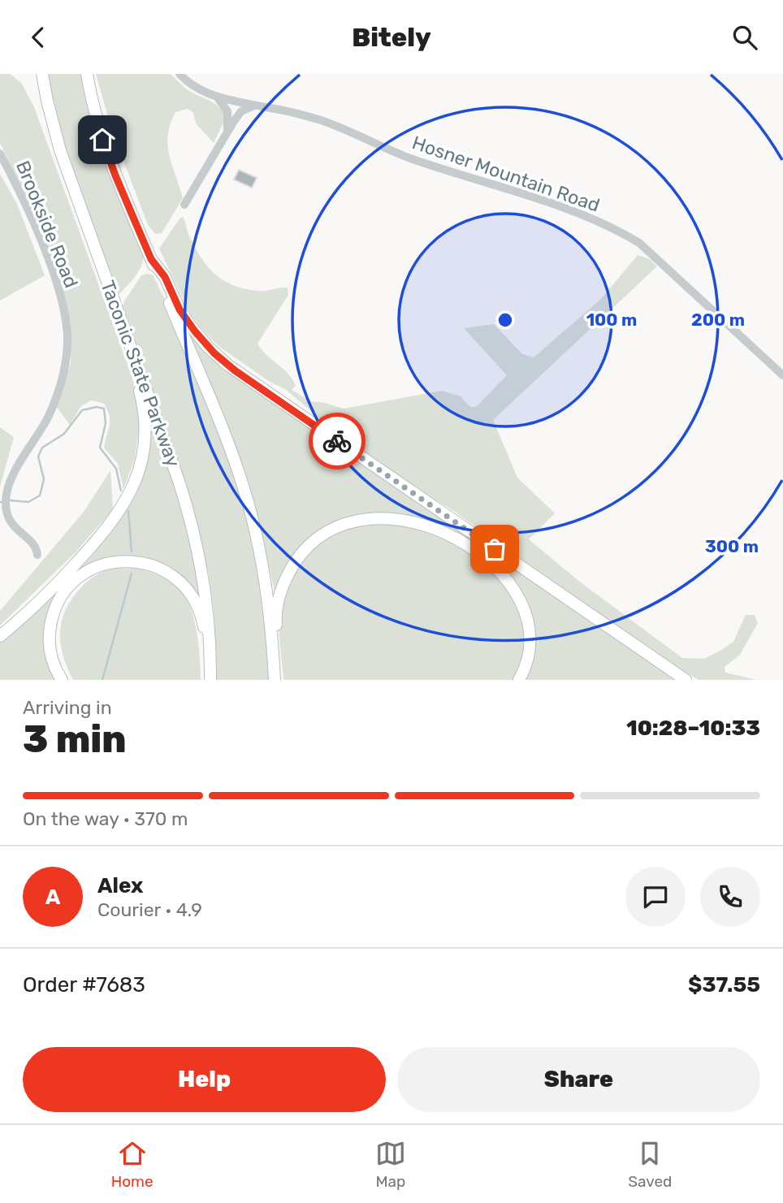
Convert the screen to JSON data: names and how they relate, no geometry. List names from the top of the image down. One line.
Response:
{"streets":{"highway":["Taconic State Parkway"],"street":["Hosner Mountain Road","Brookside Road"]},"page":{"header":"Bitely","heading":["3 min","Arriving in","10:28–10:33"],"panel":["Alex","Courier · 4.9","Order #7683","$37.55"],"bar":"On the way · 370 m","round":"A","buttons":["Help","Share"],"tabs":["Home","Map","Saved"]},"rings":["100 m","200 m","300 m"]}
